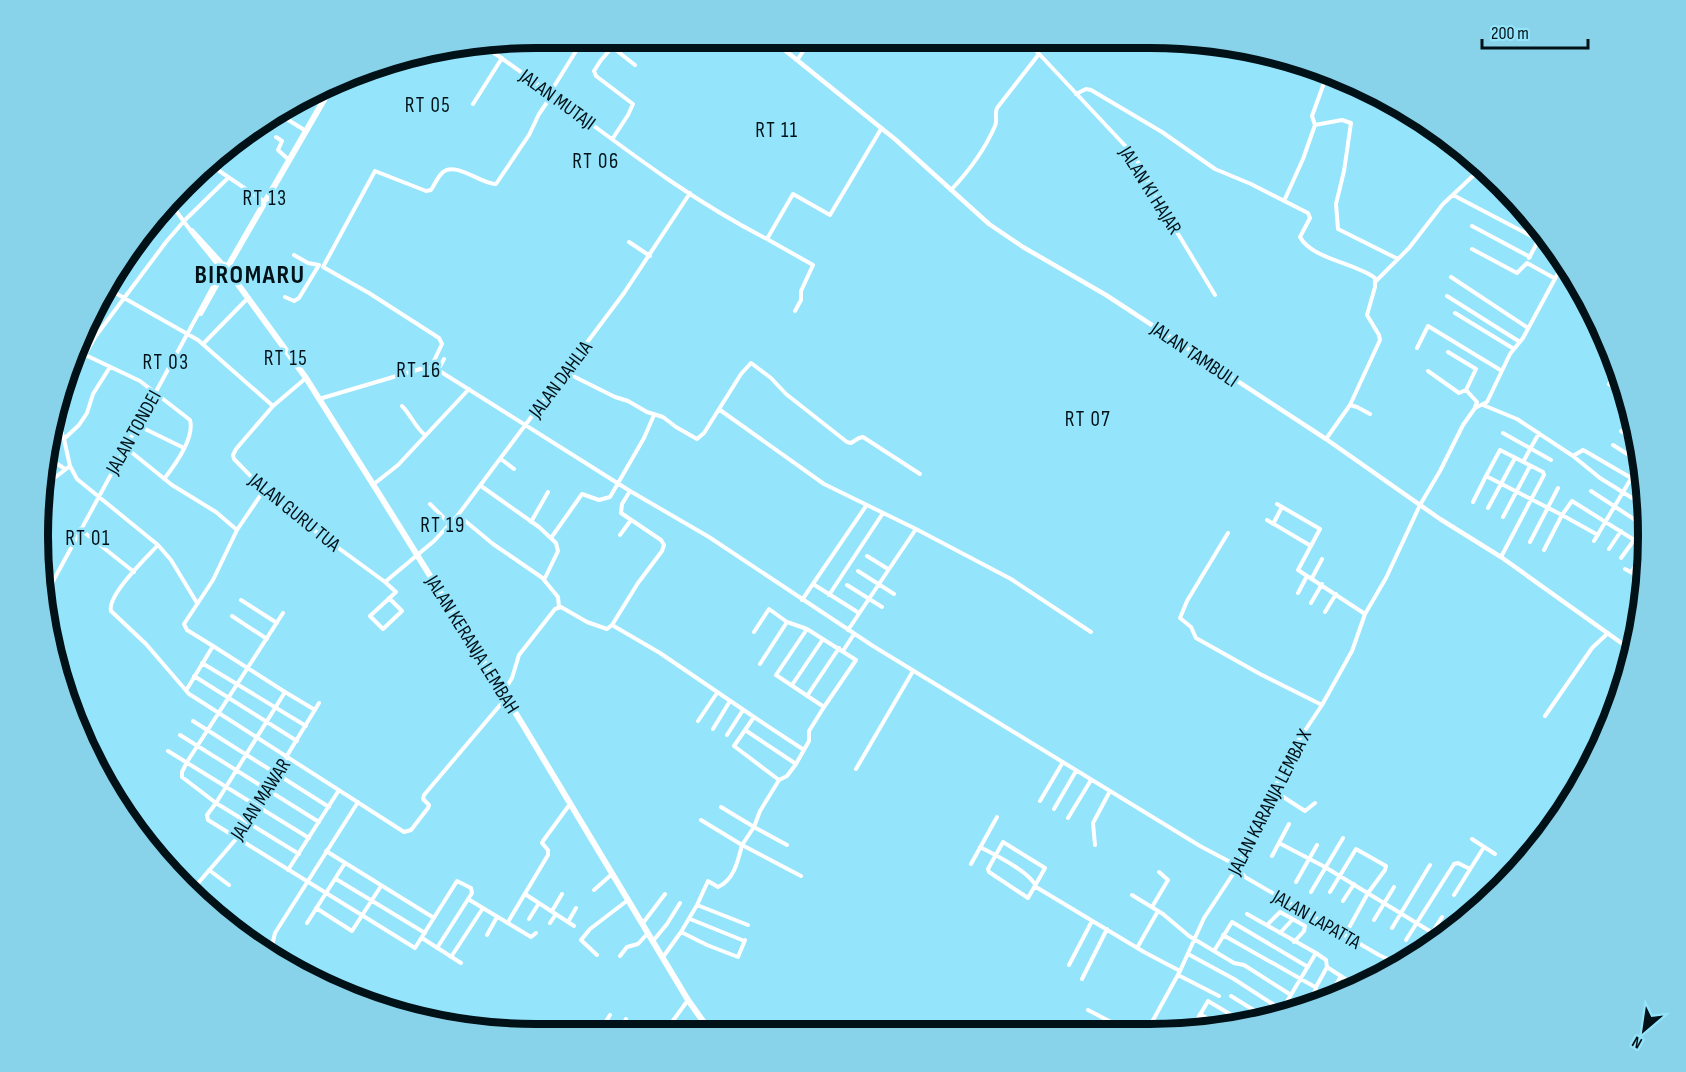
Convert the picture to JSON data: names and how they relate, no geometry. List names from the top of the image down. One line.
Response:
{"streets":{"main road":["JALAN KERANJA LEMBAH"],"street":["JALAN MUTAJI","JALAN KI HAJAR","JALAN TAMBULI","JALAN DAHLIA","JALAN TONDEI","JALAN GURU TUA","JALAN MAWAR","JALAN KARANJA LEMBA X","JALAN LAPATTA"]},"crossings":[["JALAN MUTAJI","JALAN DAHLIA"],["JALAN TAMBULI","JALAN KARANJA LEMBA X"],["JALAN DAHLIA","JALAN KERANJA LEMBAH"],["JALAN DAHLIA","JALAN LAPATTA"],["JALAN TONDEI","JALAN KERANJA LEMBAH"],["JALAN GURU TUA","JALAN KERANJA LEMBAH"],["JALAN KARANJA LEMBA X","JALAN LAPATTA"]],"districts":["RT 05","RT 11","RT 06","RT 13","BIROMARU","RT 15","RT 03","RT 16","RT 07","RT 19","RT 01"],"scale_bar":"200 m","north":"bottom left"}
